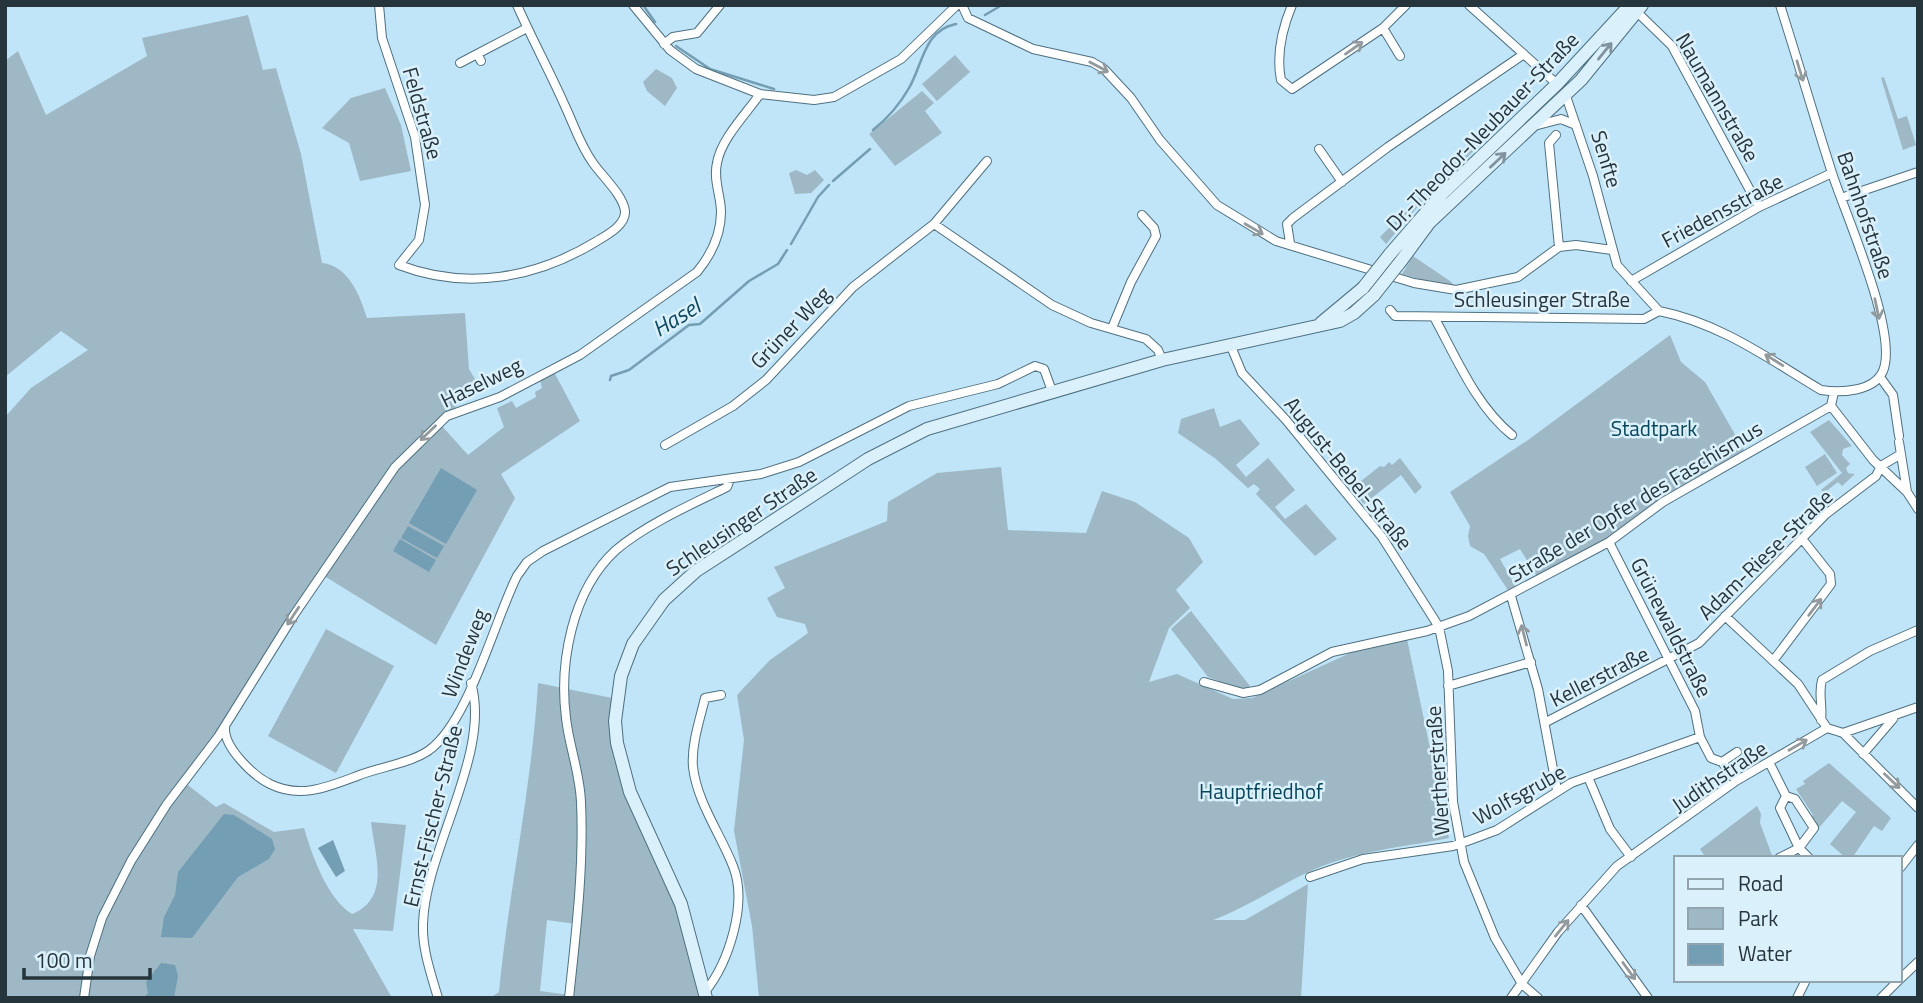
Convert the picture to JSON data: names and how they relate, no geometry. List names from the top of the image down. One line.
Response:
{"streets":{"main road":["Dr.-Theodor-Neubauer-Straße","Senfte","Schleusinger Straße"],"street":["Naumannstraße","Feldstraße","Friedensstraße","Bahnhofstraße","Grüner Weg","Haselweg","August-Bebel-Straße","Straße der Opfer des Faschismus","Adam-Riese-Straße","Grünewaldstraße","Windeweg","Kellerstraße","Wertherstraße","Judithstraße","Wolfsgrube","Ernst-Fischer-Straße"]},"crossings":[["Naumannstraße","Dr.-Theodor-Neubauer-Straße"],["Naumannstraße","Friedensstraße"],["Dr.-Theodor-Neubauer-Straße","Senfte"],["Senfte","Friedensstraße"],["Senfte","Schleusinger Straße"],["Friedensstraße","Bahnhofstraße"],["Schleusinger Straße","August-Bebel-Straße"],["Schleusinger Straße","Windeweg"],["August-Bebel-Straße","Straße der Opfer des Faschismus"],["August-Bebel-Straße","Wertherstraße"],["Straße der Opfer des Faschismus","Grünewaldstraße"],["Straße der Opfer des Faschismus","Wertherstraße"],["Adam-Riese-Straße","Grünewaldstraße"],["Adam-Riese-Straße","Kellerstraße"],["Grünewaldstraße","Kellerstraße"],["Grünewaldstraße","Judithstraße"],["Grünewaldstraße","Wolfsgrube"],["Windeweg","Ernst-Fischer-Straße"],["Wertherstraße","Judithstraße"],["Wertherstraße","Wolfsgrube"]],"one_way":["Bahnhofstraße","Haselweg","Judithstraße"],"water":["Hasel"],"parks":["Stadtpark","Hauptfriedhof"],"legend":["Road","Park","Water"],"scale_bar":"100 m"}
